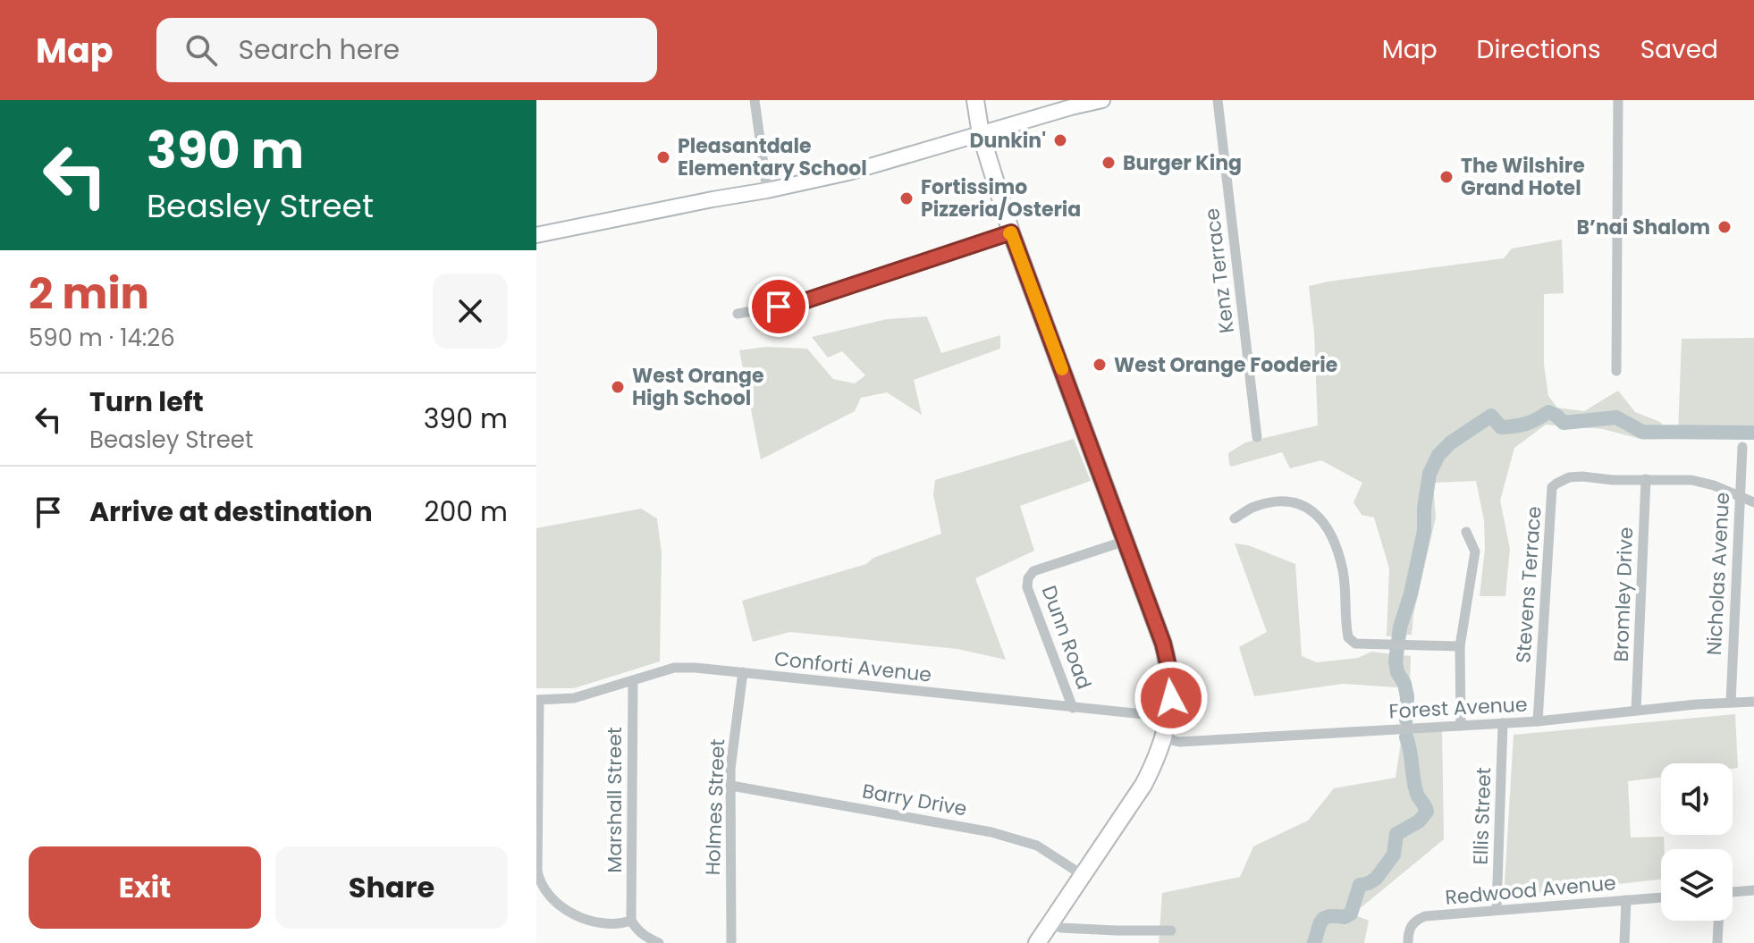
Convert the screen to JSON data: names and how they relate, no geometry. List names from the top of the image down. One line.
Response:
{"streets":{"street":["Kenz Terrace","Nicholas Avenue","Stevens Terrace","Bromley Drive","Dunn Road","Conforti Avenue","Forest Avenue","Marshall Street","Barry Drive","Holmes Street","Ellis Street","Redwood Avenue"]},"crossings":[["Nicholas Avenue","Stevens Terrace"],["Nicholas Avenue","Forest Avenue"],["Stevens Terrace","Bromley Drive"],["Stevens Terrace","Forest Avenue"],["Bromley Drive","Forest Avenue"],["Dunn Road","Conforti Avenue"],["Conforti Avenue","Marshall Street"],["Conforti Avenue","Holmes Street"],["Forest Avenue","Ellis Street"],["Barry Drive","Holmes Street"],["Ellis Street","Redwood Avenue"]],"places":["Dunkin'","Pleasantdale Elementary School","Burger King","The Wilshire Grand Hotel","Fortissimo Pizzeria/Osteria","B’nai Shalom","West Orange Fooderie","West Orange High School"],"page":{"header":"Map","search":"Search here","nav":["Map","Directions","Saved"],"turn":["390 m","Beasley Street"],"heading":["2 min","590 m · 14:26"],"list":[{"name":"Turn left","note":"Beasley Street","value":"390 m"},{"name":"Arrive at destination","value":"200 m"}],"buttons":["Exit","Share"]}}
